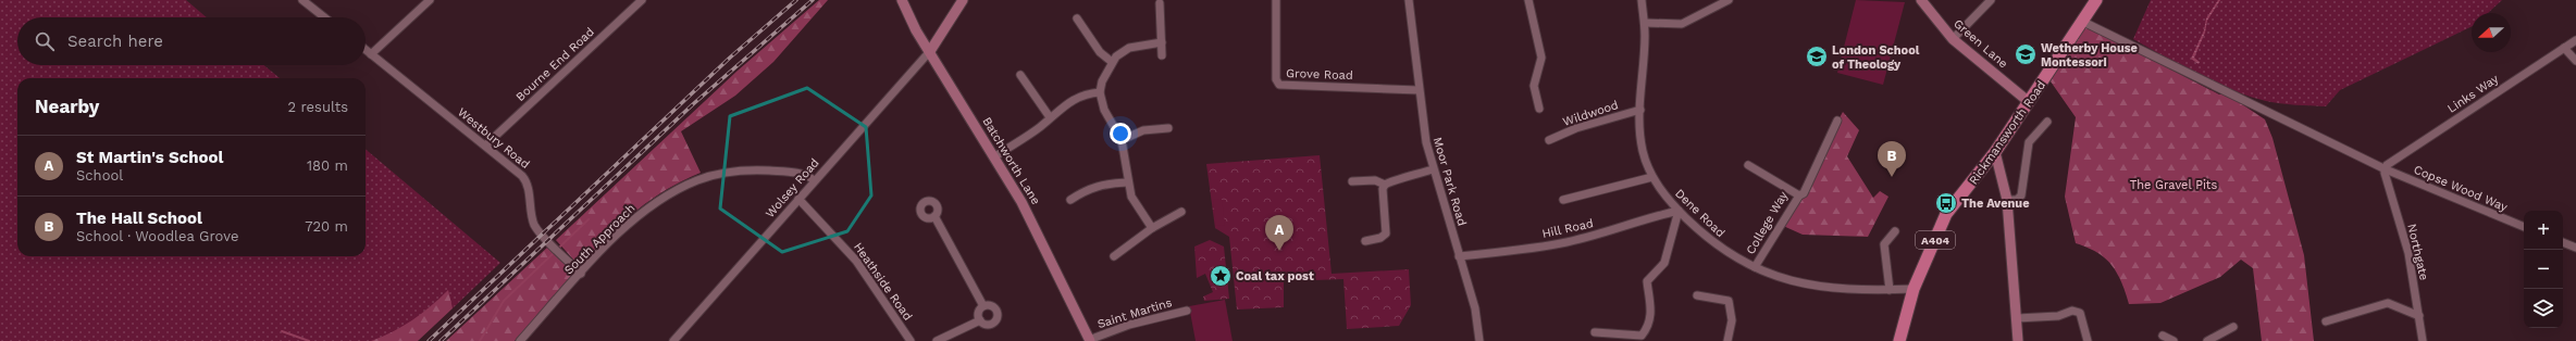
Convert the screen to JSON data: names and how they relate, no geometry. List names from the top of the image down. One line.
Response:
{"streets":{"main road":["Rickmansworth Road","A404"],"street":["Green Lane","Bourne End Road","Grove Road","Links Way","Wildwood","Westbury Road","Batchworth Lane","Moor Park Road","Wolsey Road","Copse Wood Way","Dene Road","College Way","Hill Road","South Approach","Northgate","Heathside Road","Saint Martins"]},"crossings":[["Green Lane","Rickmansworth Road"],["Bourne End Road","Westbury Road"],["Grove Road","Moor Park Road"],["Links Way","Copse Wood Way"],["Links Way","Northgate"],["Wildwood","Dene Road"],["Rickmansworth Road","Copse Wood Way"],["Rickmansworth Road","Dene Road"],["Westbury Road","South Approach"],["Batchworth Lane","Wolsey Road"],["Batchworth Lane","Saint Martins"],["Moor Park Road","Hill Road"],["Wolsey Road","South Approach"],["Wolsey Road","Heathside Road"],["Copse Wood Way","Northgate"],["Dene Road","College Way"],["Dene Road","Hill Road"]],"parks":["The Gravel Pits"],"places":{"school or university":["Wetherby House Montessori","London School of Theology"],"bus stop":["The Avenue"],"place":["Coal tax post"]},"north":"left","page":{"search":"Search here","heading":["Nearby","2 results"],"list":[{"mark":"A","name":"St Martin's School","note":"School","value":"180 m"},{"mark":"B","name":"The Hall School","note":"School · Woodlea Grove","value":"720 m"}],"pins":["B","A"],"map_buttons":["+","−"]}}
